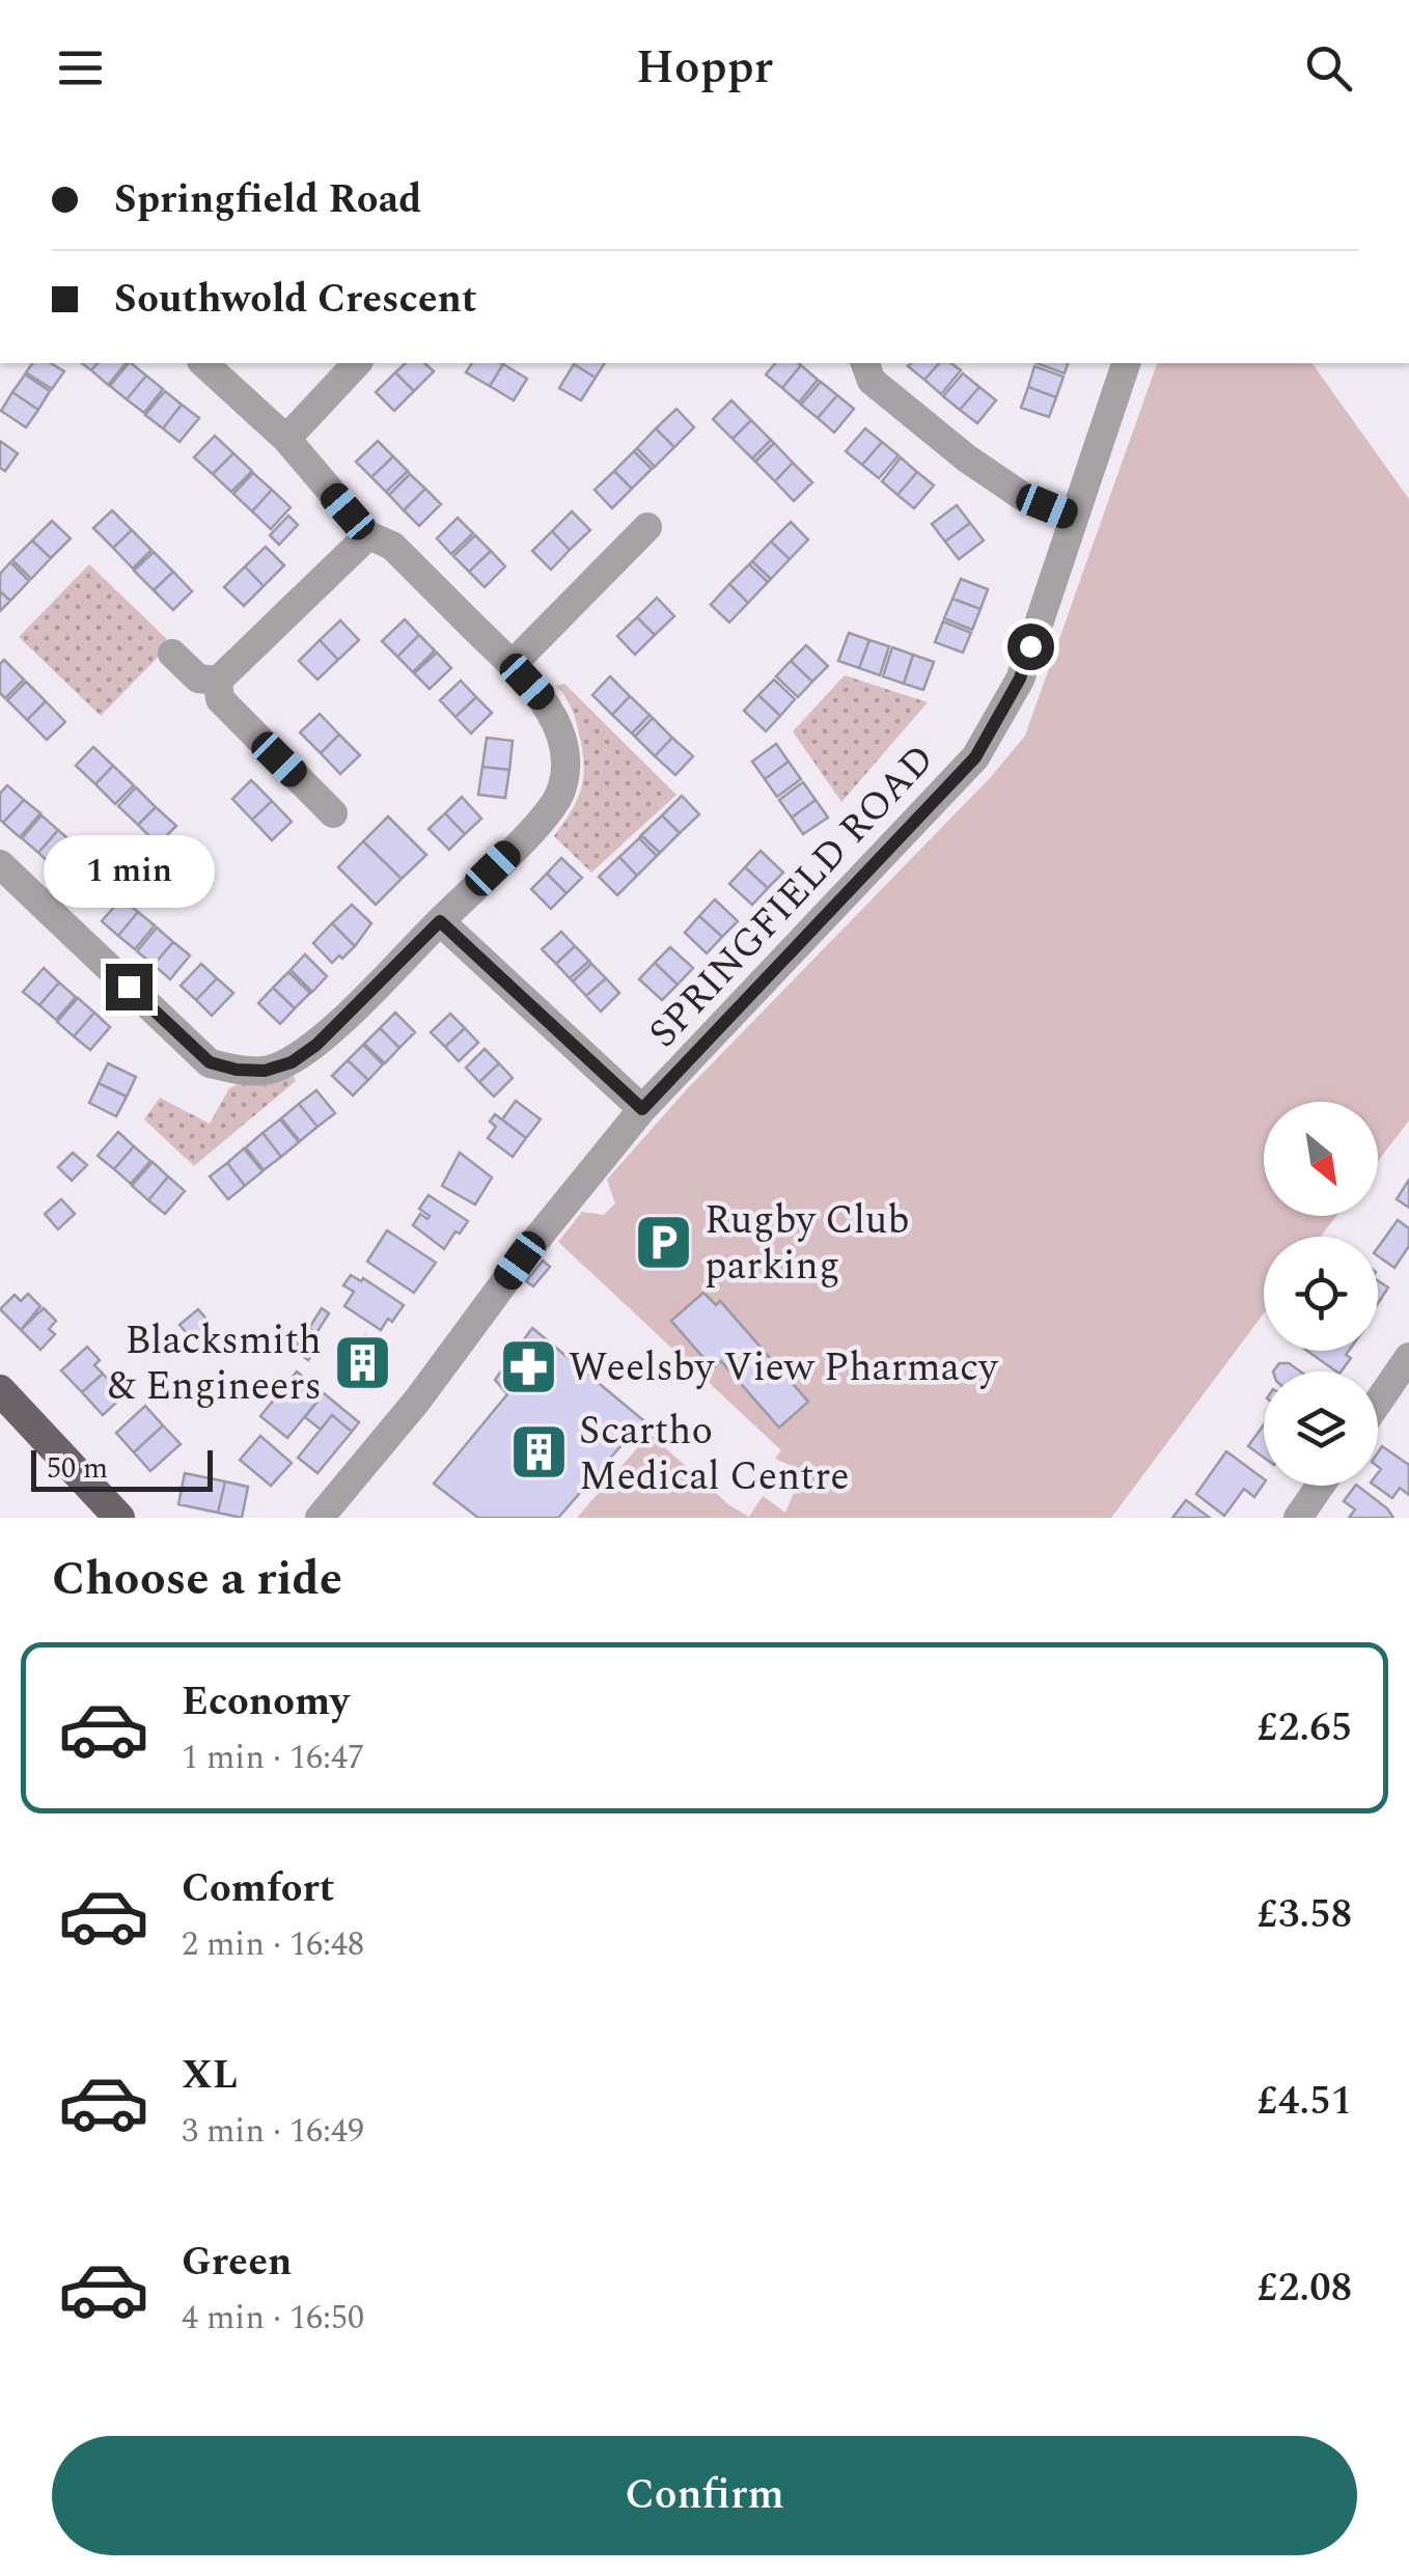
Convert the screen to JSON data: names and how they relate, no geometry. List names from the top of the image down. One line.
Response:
{"streets":{"street":["SPRINGFIELD ROAD"]},"places":{"parking":["Rugby Club parking"],"building":["Blacksmith & Engineers","Scartho Medical Centre"],"pharmacy":["Weelsby View Pharmacy"]},"scale_bar":"50 m","north":"bottom right","page":{"header":"Hoppr","banner":["Springfield Road","Southwold Crescent"],"bubble":"1 min","scale":"50 m","heading":"Choose a ride","list":[{"name":"Economy","note":"1 min · 16:47","value":"£2.65"},{"name":"Comfort","note":"2 min · 16:48","value":"£3.58"},{"name":"XL","note":"3 min · 16:49","value":"£4.51"},{"name":"Green","note":"4 min · 16:50","value":"£2.08"}],"buttons":"Confirm"}}
